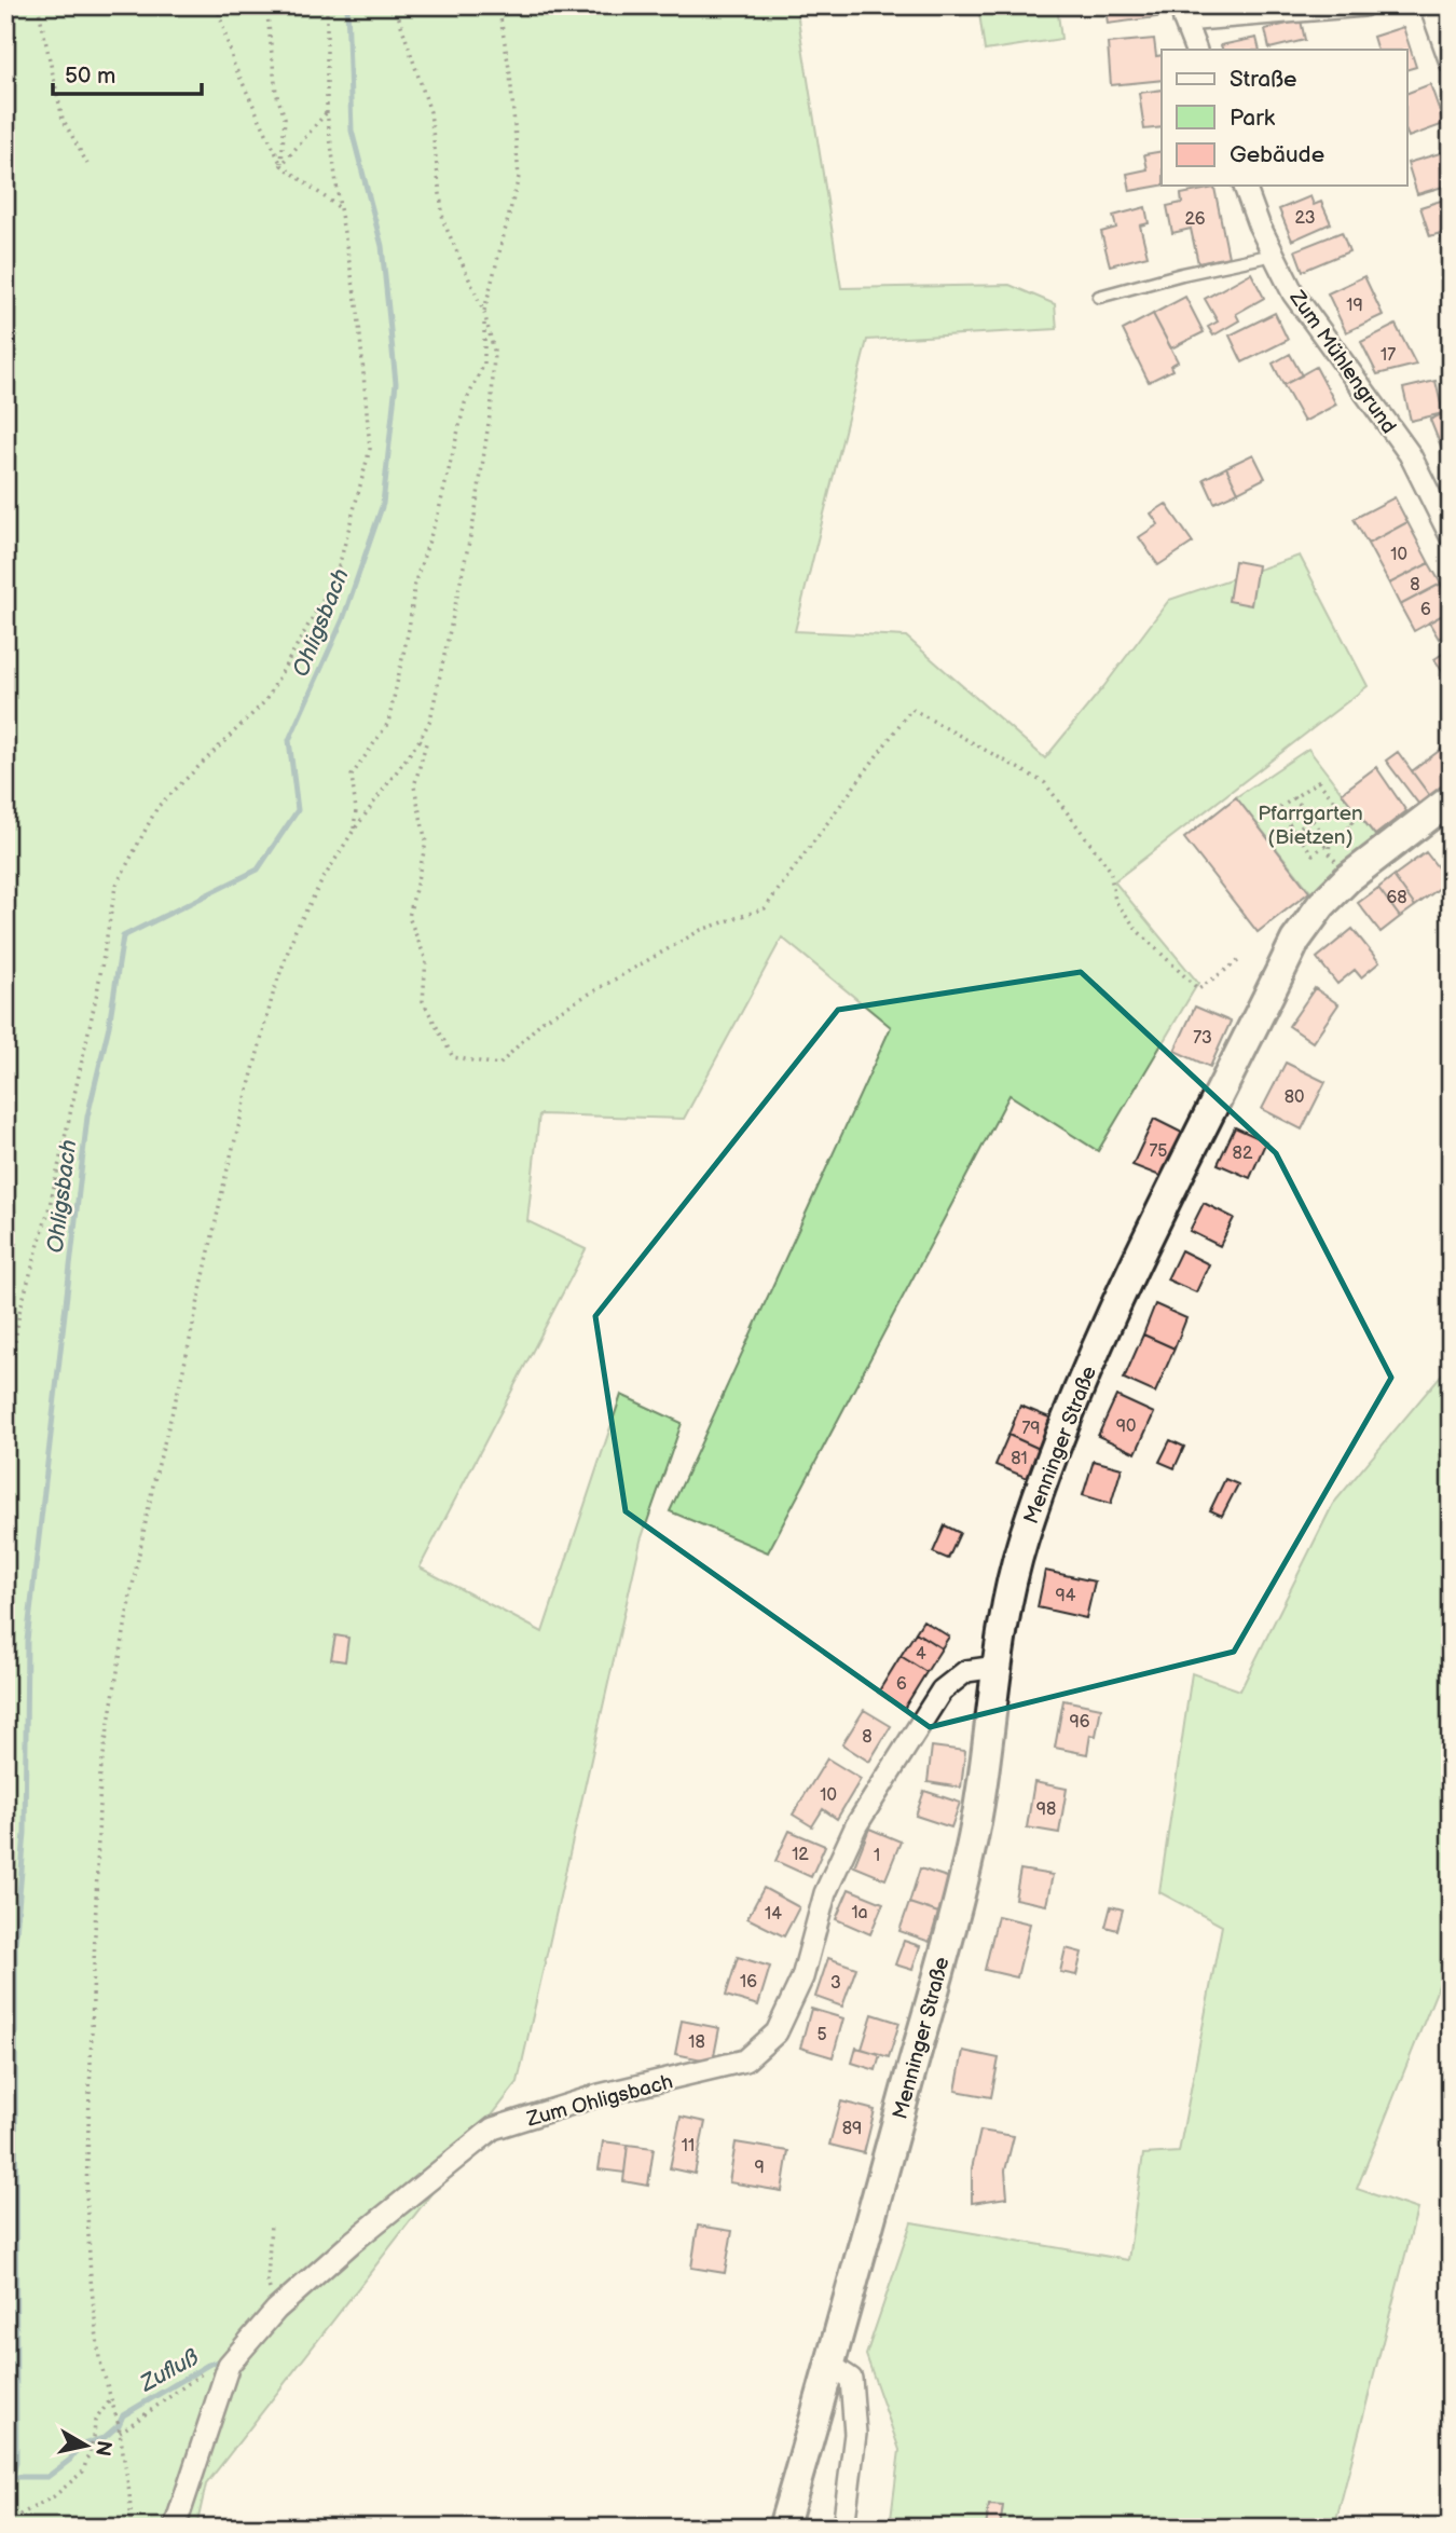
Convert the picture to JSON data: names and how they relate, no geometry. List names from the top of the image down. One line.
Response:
{"streets":{"street":["Zum Mühlengrund","Menninger Straße","Zum Ohligsbach"]},"crossings":[["Menninger Straße","Zum Ohligsbach"]],"water":["Ohligsbach","Zufluß"],"parks":["Pfarrgarten (Bietzen)"],"house_numbers":["23","26","19","17","10","8","6","68","73","80","75","82","90","79","81","94","4","6","96","8","10","98","12","1","1a","14","16","3","5","18","89","11","9"],"legend":["Straße","Park","Gebäude"],"scale_bar":"50 m","north":"right"}
